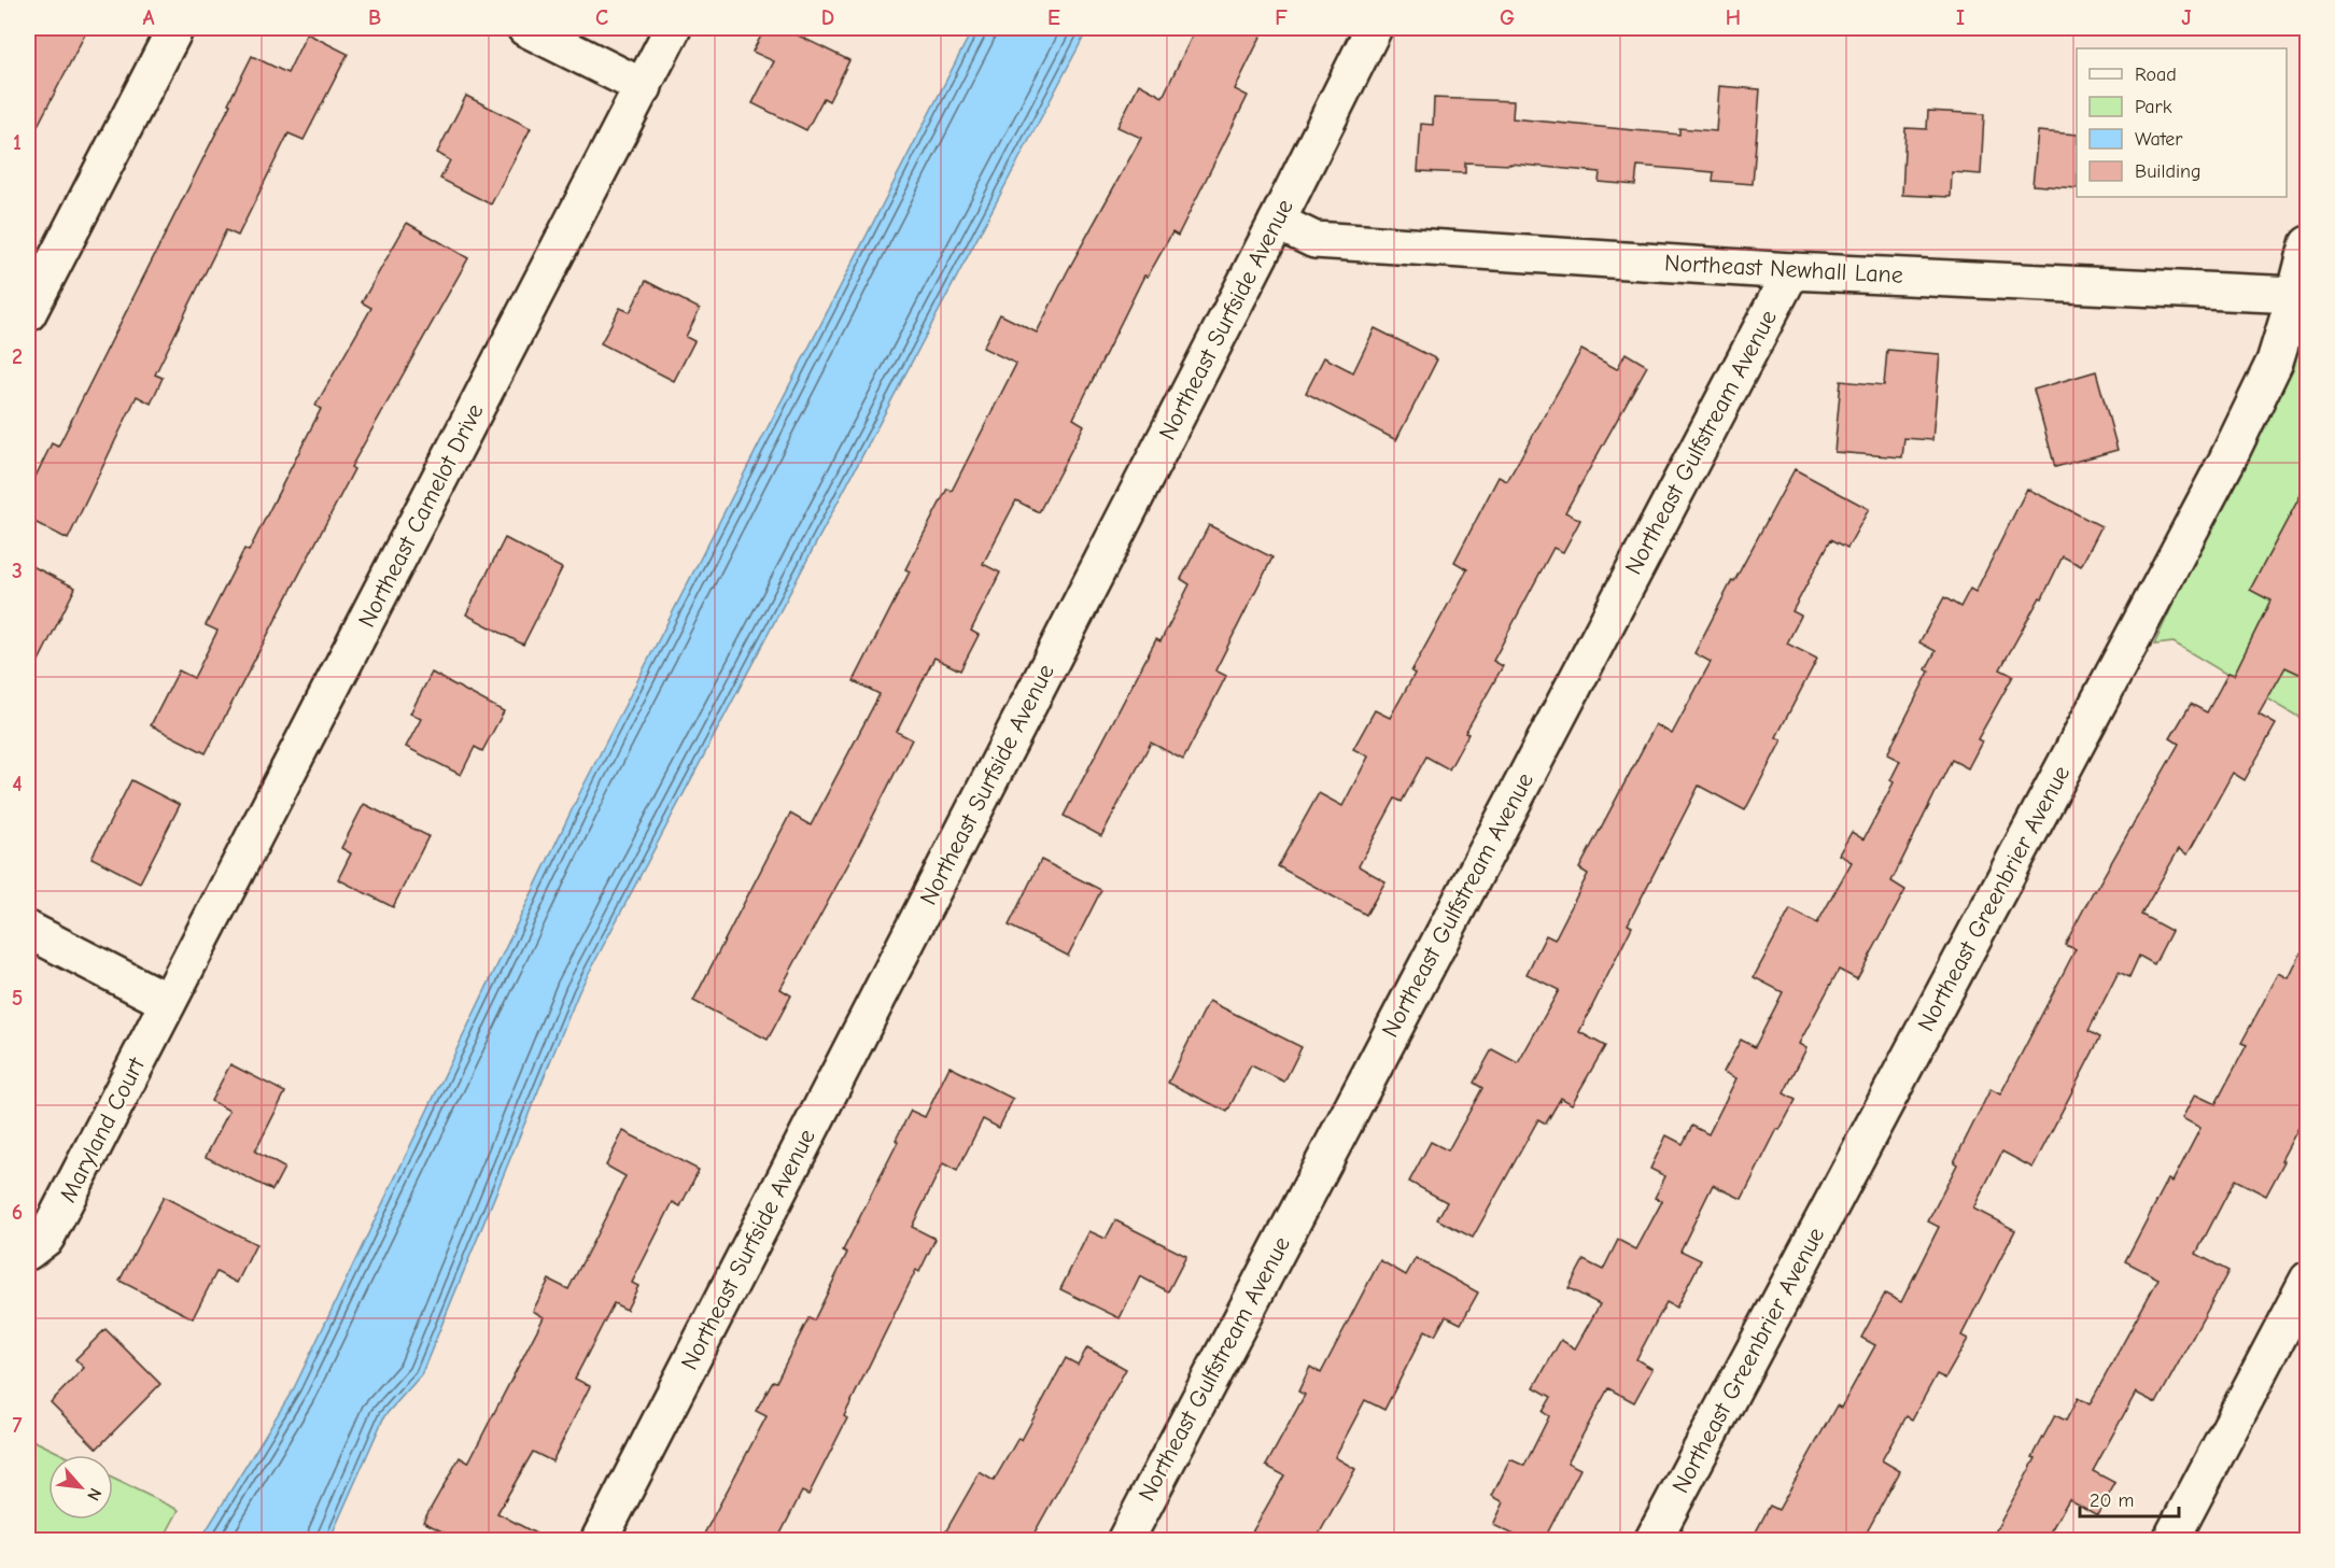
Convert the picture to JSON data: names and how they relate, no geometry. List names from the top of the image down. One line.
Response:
{"streets":{"street":["Northeast Newhall Lane","Northeast Surfside Avenue","Northeast Gulfstream Avenue","Northeast Camelot Drive","Northeast Greenbrier Avenue","Maryland Court"]},"crossings":[["Northeast Newhall Lane","Northeast Surfside Avenue"],["Northeast Newhall Lane","Northeast Gulfstream Avenue"],["Northeast Newhall Lane","Northeast Greenbrier Avenue"],["Northeast Camelot Drive","Maryland Court"]],"legend":["Road","Park","Water","Building"],"scale_bar":"20 m","north":"bottom right","grid":{"columns":["A","B","C","D","E","F","G","H","I","J"],"rows":["1","2","3","4","5","6","7"]}}
